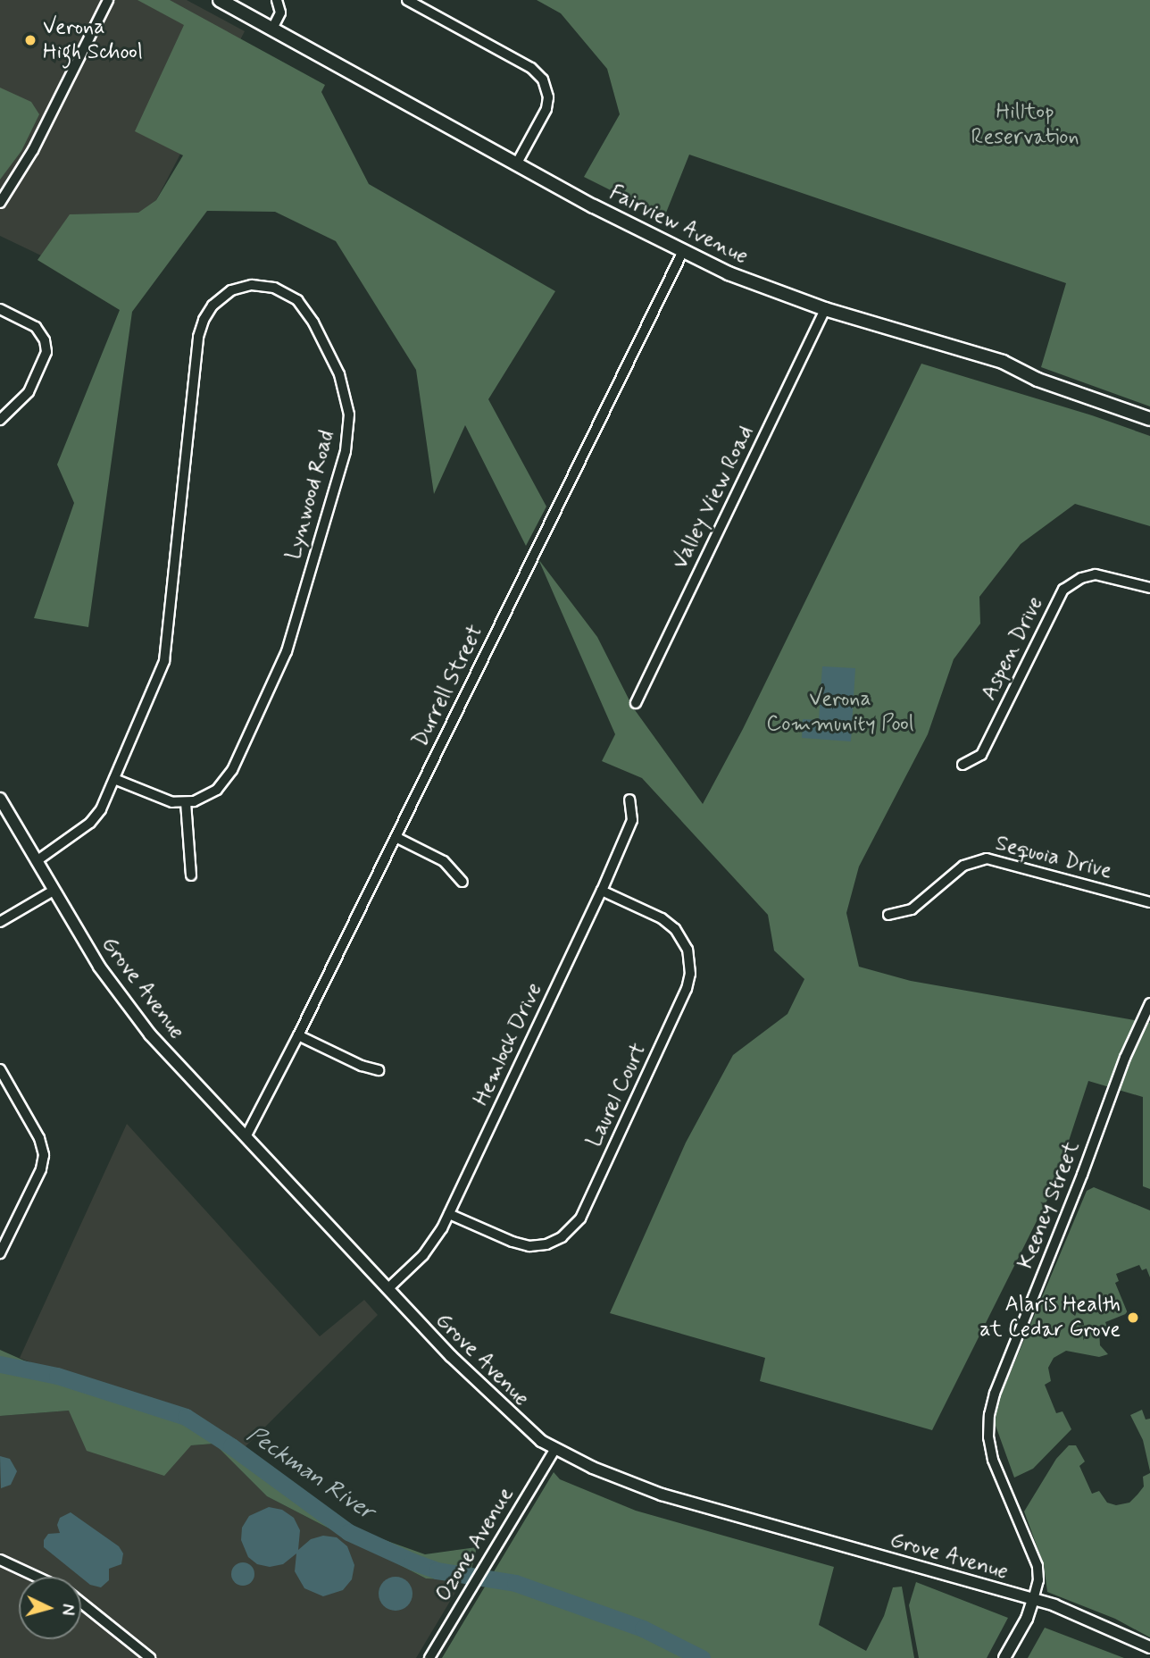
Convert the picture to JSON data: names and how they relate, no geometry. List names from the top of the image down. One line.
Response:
{"streets":{"main road":["Fairview Avenue"],"street":["Lynwood Road","Valley View Road","Aspen Drive","Durrell Street","Sequoia Drive","Grove Avenue","Hemlock Drive","Laurel Court","Keeney Street","Ozone Avenue"]},"crossings":[["Fairview Avenue","Valley View Road"],["Fairview Avenue","Durrell Street"],["Lynwood Road","Grove Avenue"],["Durrell Street","Grove Avenue"],["Grove Avenue","Hemlock Drive"],["Grove Avenue","Keeney Street"],["Grove Avenue","Ozone Avenue"],["Hemlock Drive","Laurel Court"]],"water":["Peckman River"],"parks":["Hilltop Reservation","Verona Community Pool"],"places":["Verona High School","Alaris Health at Cedar Grove"],"north":"right"}
